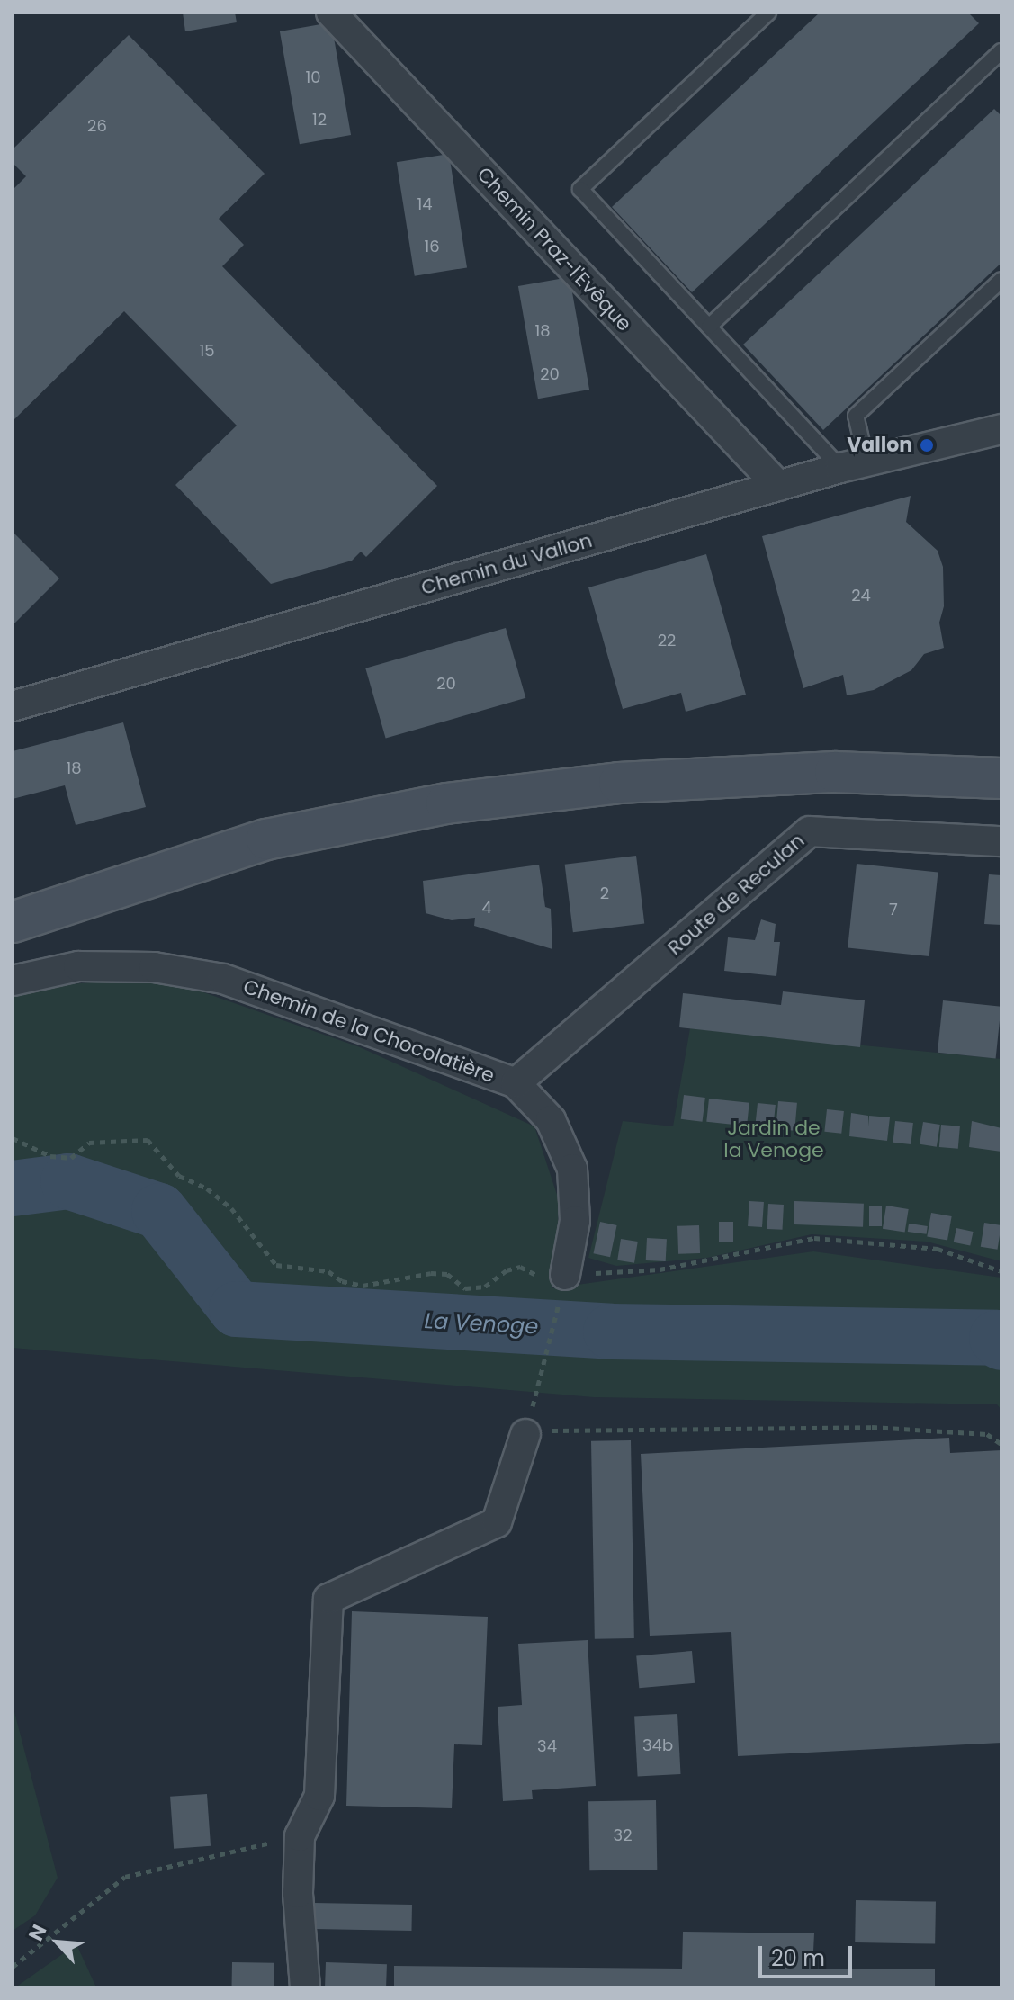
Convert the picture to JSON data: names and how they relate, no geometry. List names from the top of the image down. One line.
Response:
{"streets":{"street":["Chemin Praz-l'Evêque","Chemin du Vallon","Route de Reculan","Chemin de la Chocolatière"]},"crossings":[["Chemin Praz-l'Evêque","Chemin du Vallon"],["Route de Reculan","Chemin de la Chocolatière"]],"water":["La Venoge"],"parks":["Jardin de la Venoge"],"places":["Vallon"],"house_numbers":["10","12","26","14","16","18","15","20","24","22","20","18","2","4","7","34b","34","32"],"scale_bar":"20 m","north":"top left"}
